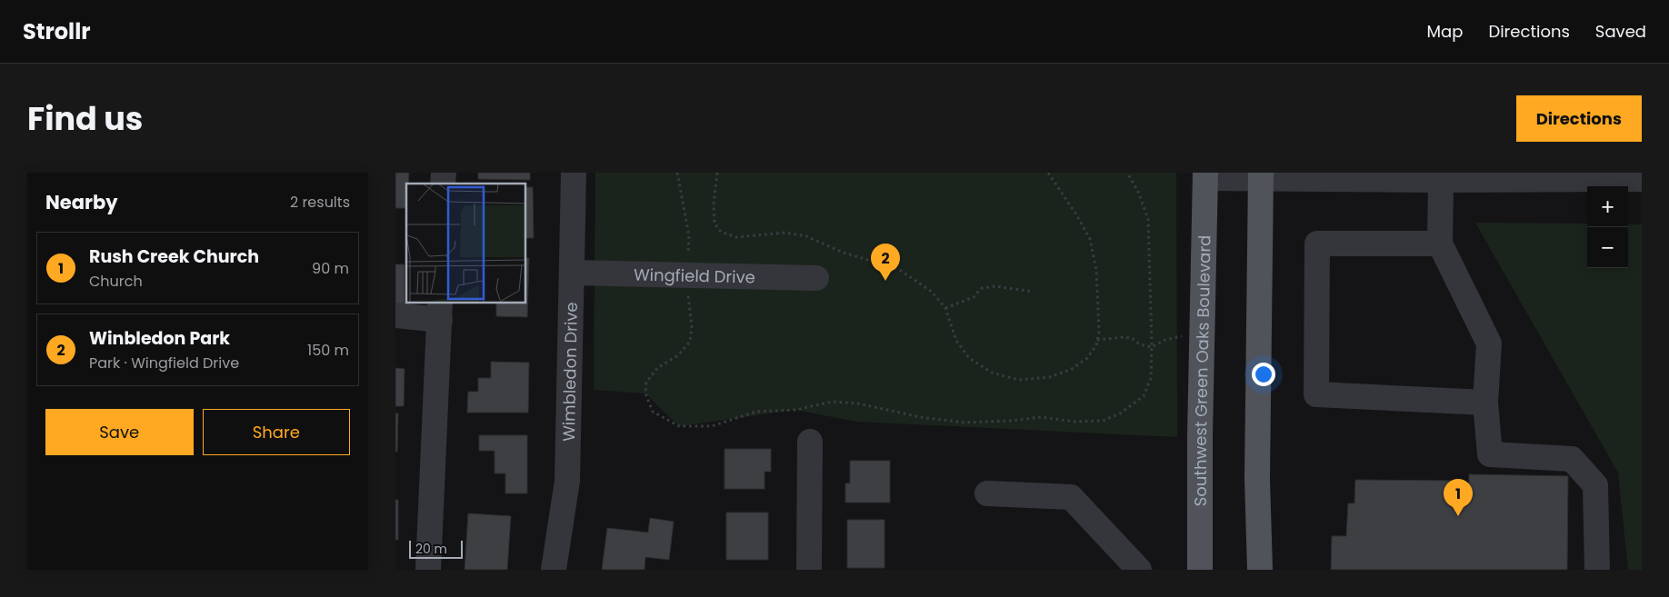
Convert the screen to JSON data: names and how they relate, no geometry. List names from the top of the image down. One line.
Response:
{"streets":{"main road":["Southwest Green Oaks Boulevard"],"street":["Wingfield Drive","Wimbledon Drive"]},"crossings":[["Wingfield Drive","Wimbledon Drive"]],"scale_bar":"20 m","page":{"header":"Strollr","nav":["Map","Directions","Saved"],"title":"Find us","buttons":["Directions",["Save","Share"]],"heading":["Nearby","2 results"],"map_buttons":["+","−"],"list":[{"mark":"1","name":"Rush Creek Church","note":"Church","value":"90 m"},{"mark":"2","name":"Winbledon Park","note":"Park · Wingfield Drive","value":"150 m"}],"pins":["2","1"],"scale":"20 m"}}
